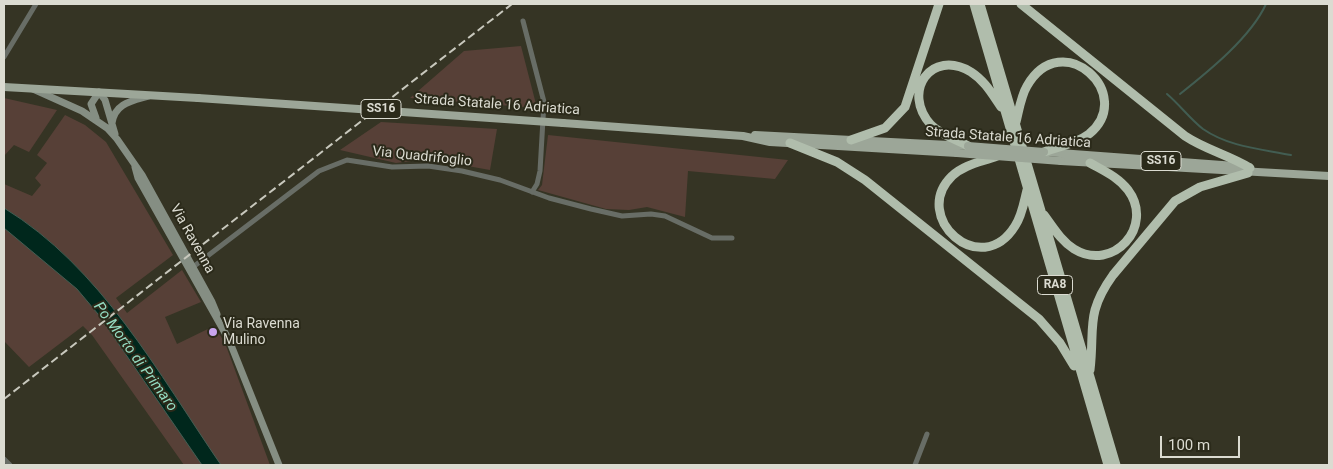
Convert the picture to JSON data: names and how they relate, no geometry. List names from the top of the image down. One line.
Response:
{"streets":{"highway":["RA8"],"main road":["Strada Statale 16 Adriatica","SS16","Via Ravenna"],"street":["Via Quadrifoglio"]},"crossings":[["Strada Statale 16 Adriatica","Via Ravenna"],["Via Quadrifoglio","Via Ravenna"]],"water":["Po Morto di Primaro"],"places":["Via Ravenna Mulino"],"scale_bar":"100 m"}
